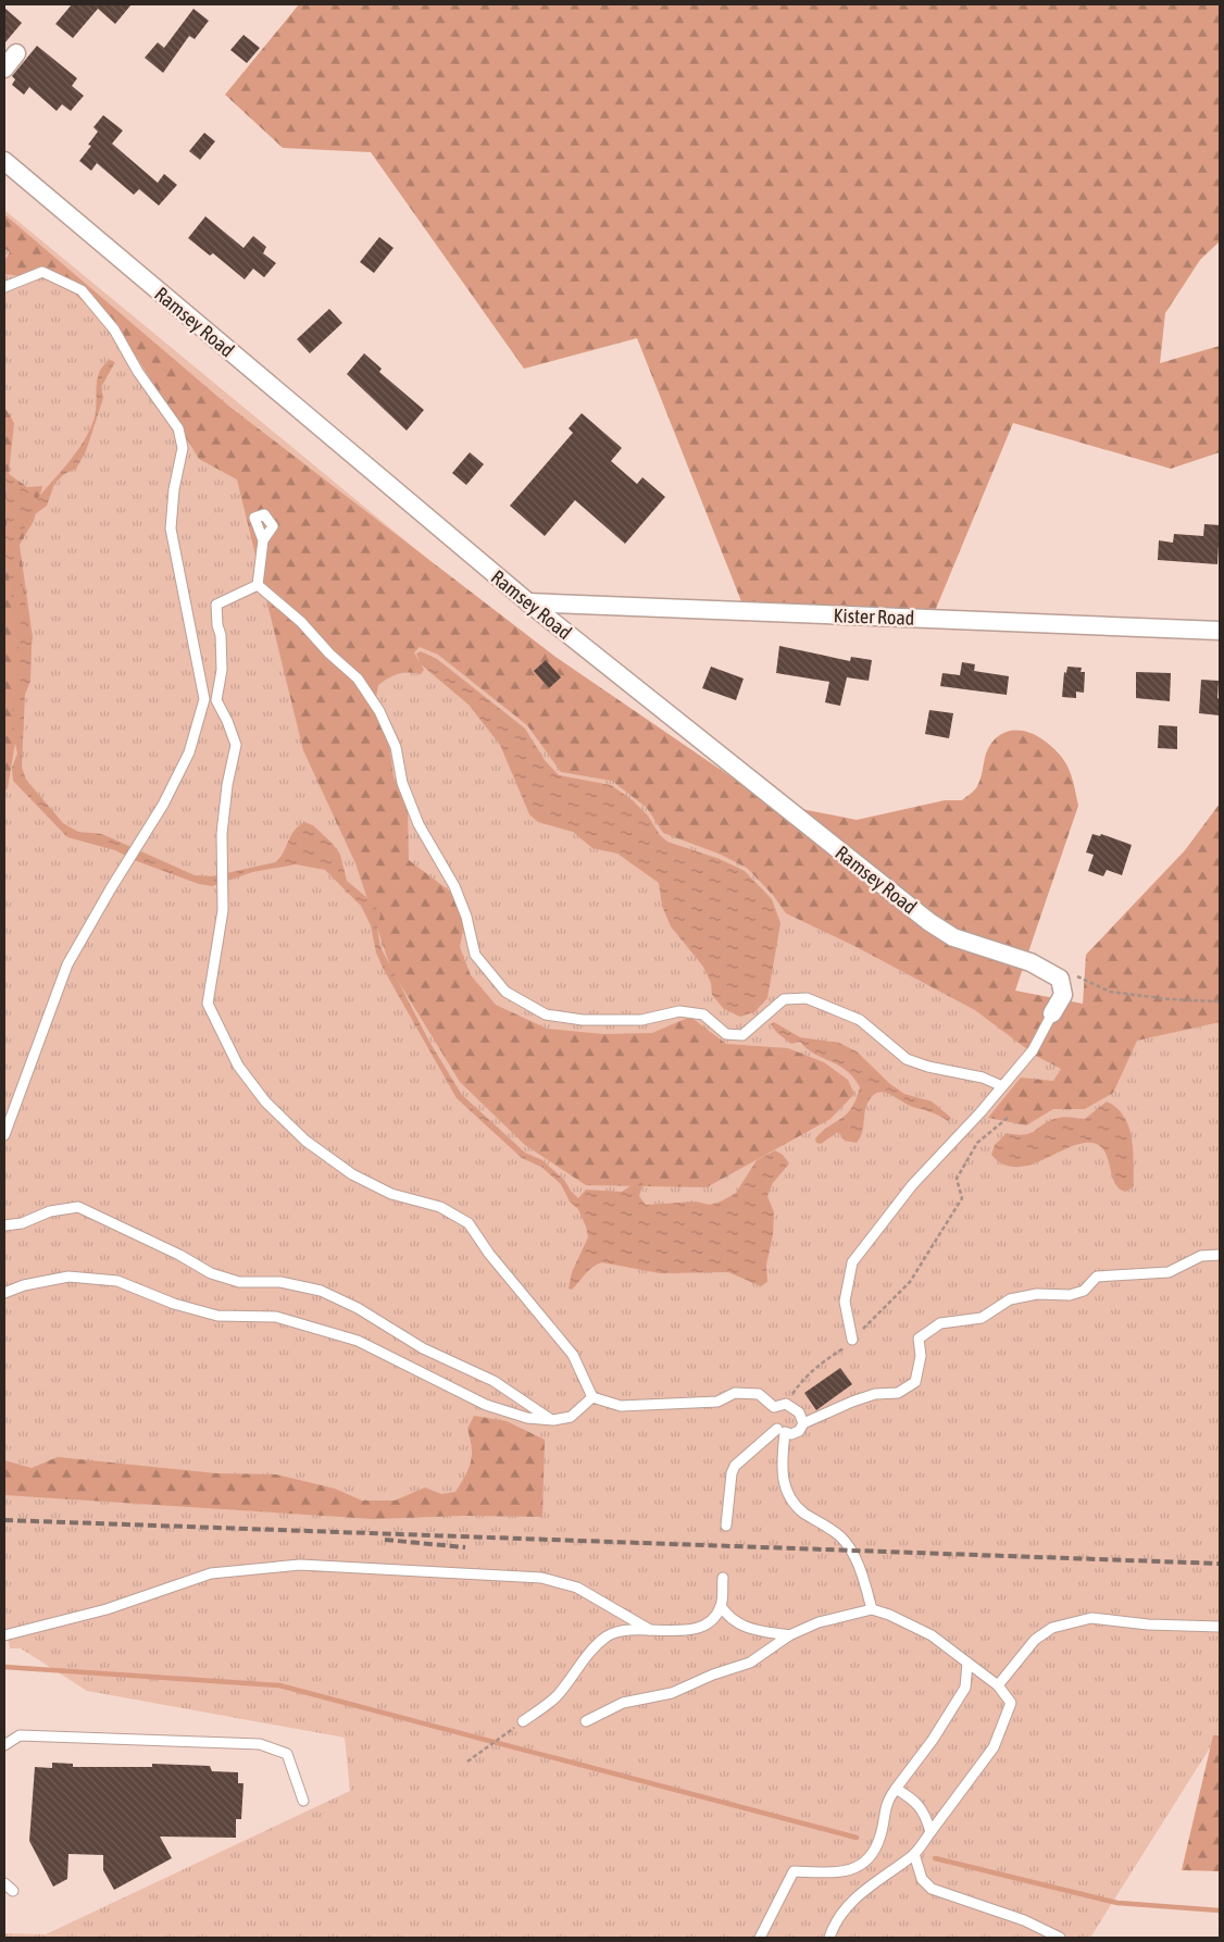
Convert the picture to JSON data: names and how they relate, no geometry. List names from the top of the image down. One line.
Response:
{"streets":{"street":["Ramsey Road","Kister Road"]},"crossings":[["Ramsey Road","Kister Road"]]}
